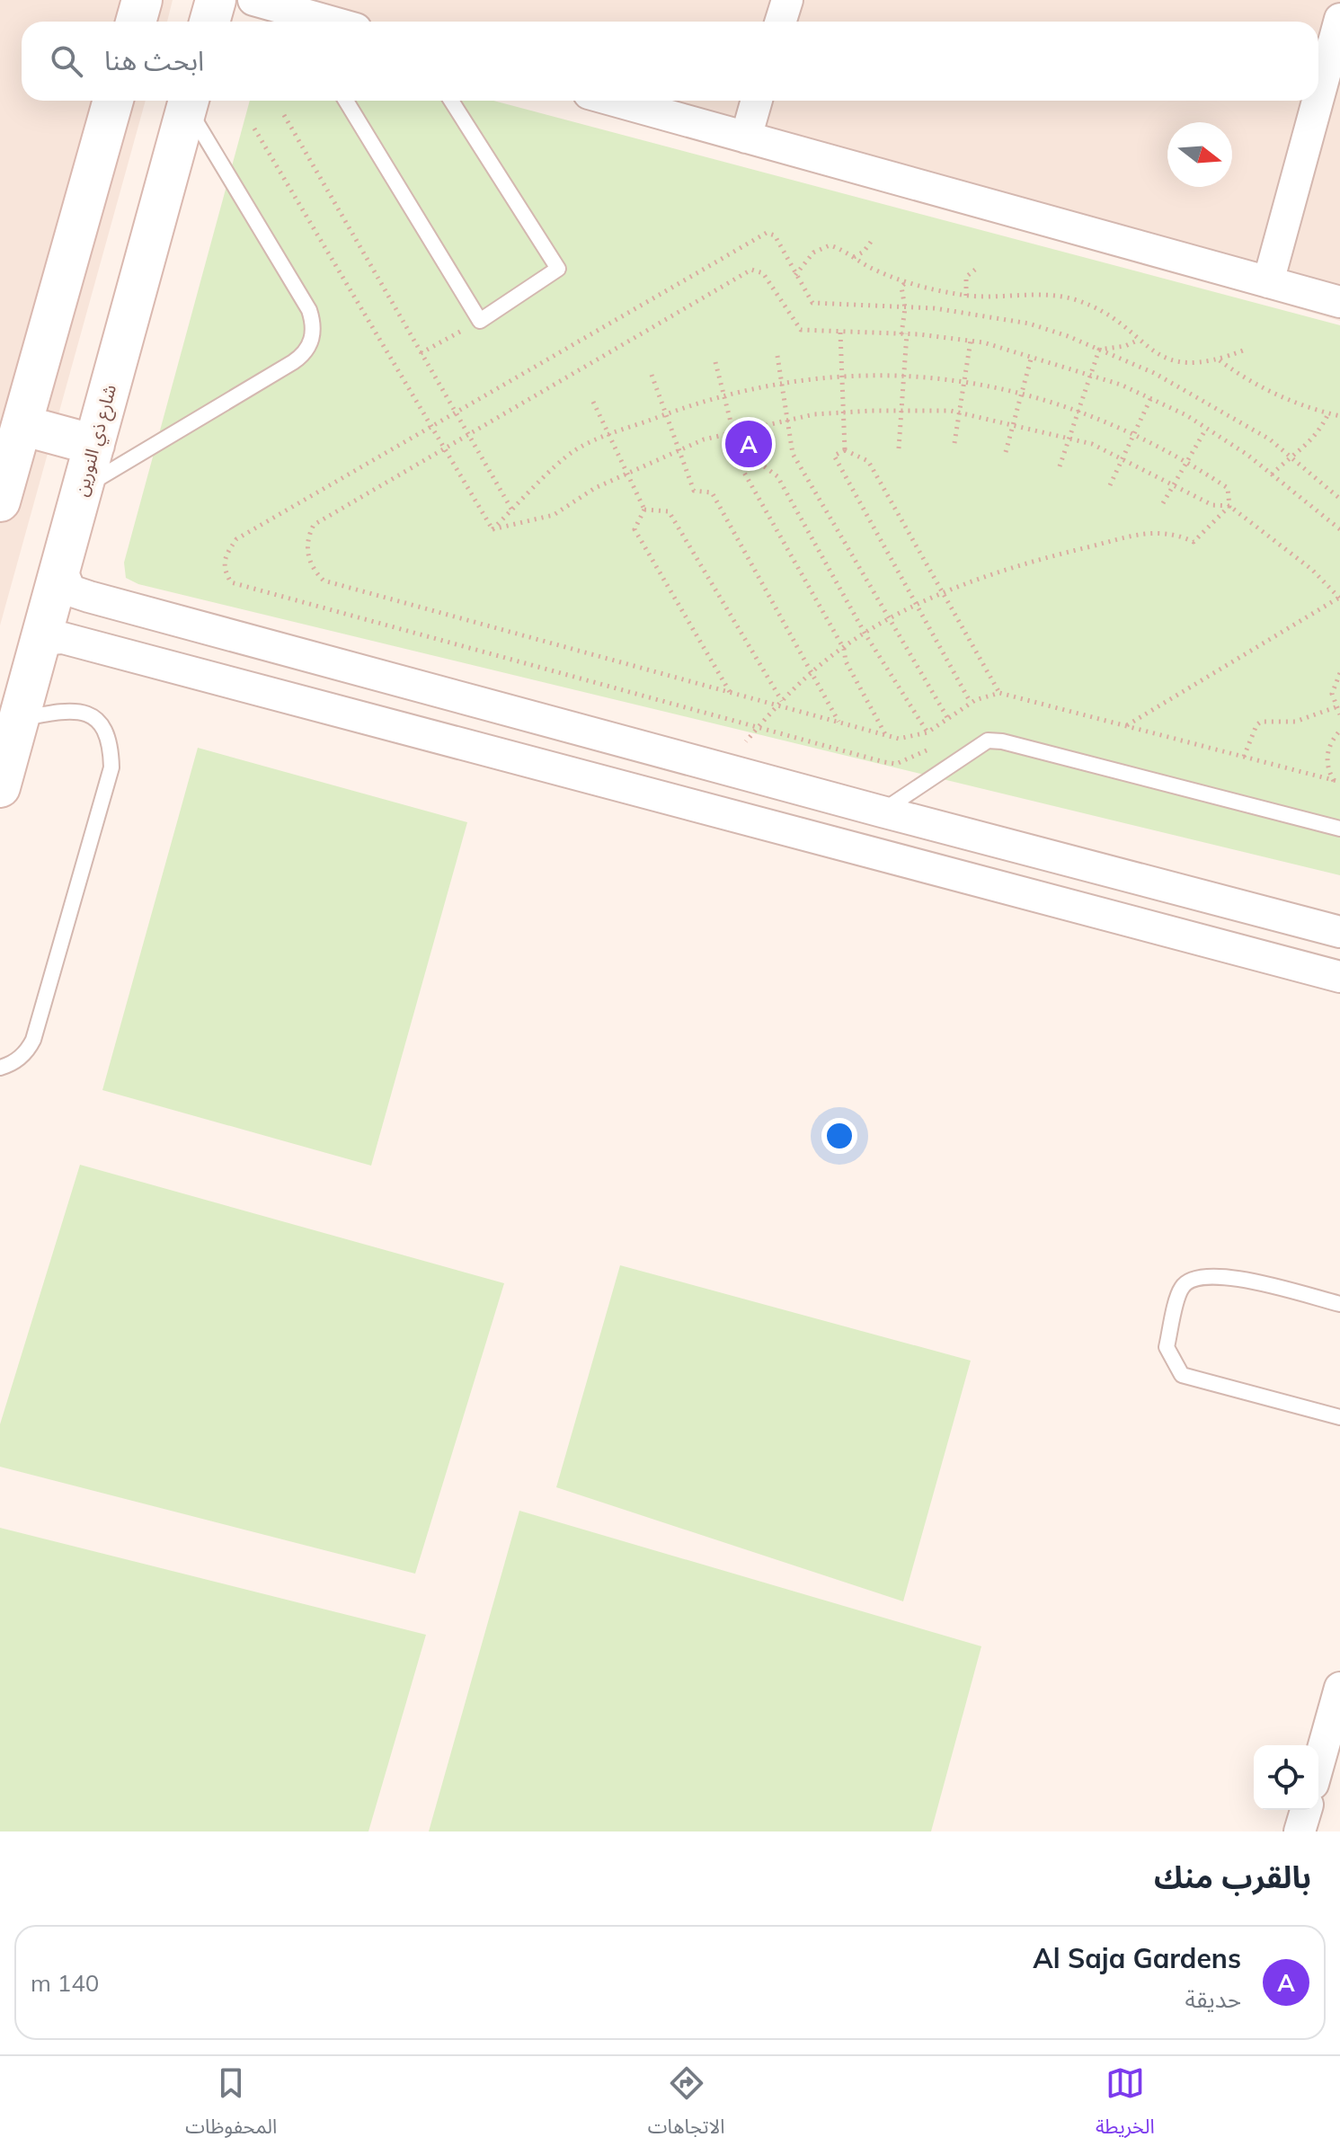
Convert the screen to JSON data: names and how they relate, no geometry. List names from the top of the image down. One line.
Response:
{"streets":{"main road":["شارع ذي النورين"]},"north":"right","page":{"search":"ابحث هنا","pins":"A","heading":"بالقرب منك","list":[{"mark":"A","name":"Al Saja Gardens","note":"حديقة","value":"140 m"}],"nav":["الخريطة","الاتجاهات","المحفوظات"]}}
